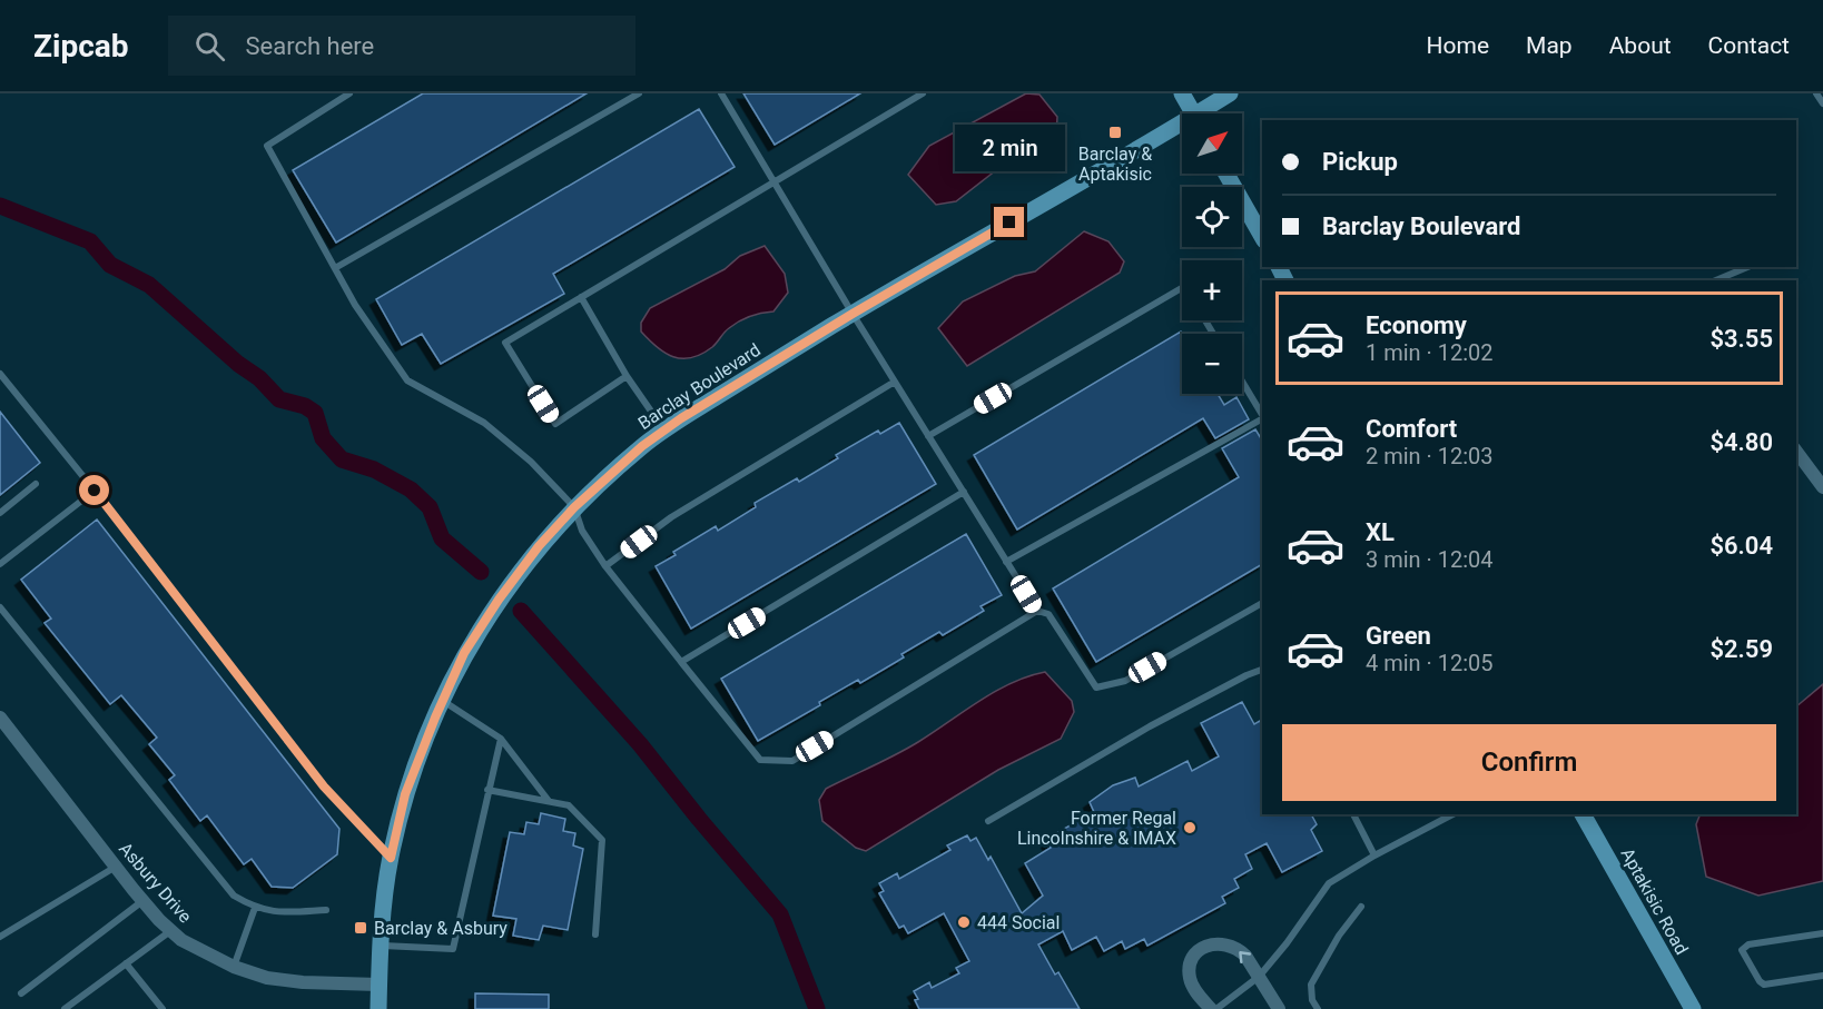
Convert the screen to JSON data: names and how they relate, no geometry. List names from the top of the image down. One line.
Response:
{"streets":{"street":["Barclay Boulevard","Asbury Drive","Aptakisic Road"]},"crossings":[["Barclay Boulevard","Asbury Drive"]],"places":{"transit":["Barclay & Aptakisic","Barclay & Asbury"],"other":["Former Regal Lincolnshire & IMAX","444 Social"]},"north":"top right","page":{"header":"Zipcab","search":"Search here","nav":["Home","Map","About","Contact"],"map_buttons":["+","−"],"banner":["Pickup","Barclay Boulevard"],"bubble":"2 min","list":[{"name":"Economy","note":"1 min · 12:02","value":"$3.55"},{"name":"Comfort","note":"2 min · 12:03","value":"$4.80"},{"name":"XL","note":"3 min · 12:04","value":"$6.04"},{"name":"Green","note":"4 min · 12:05","value":"$2.59"}],"buttons":"Confirm"}}
